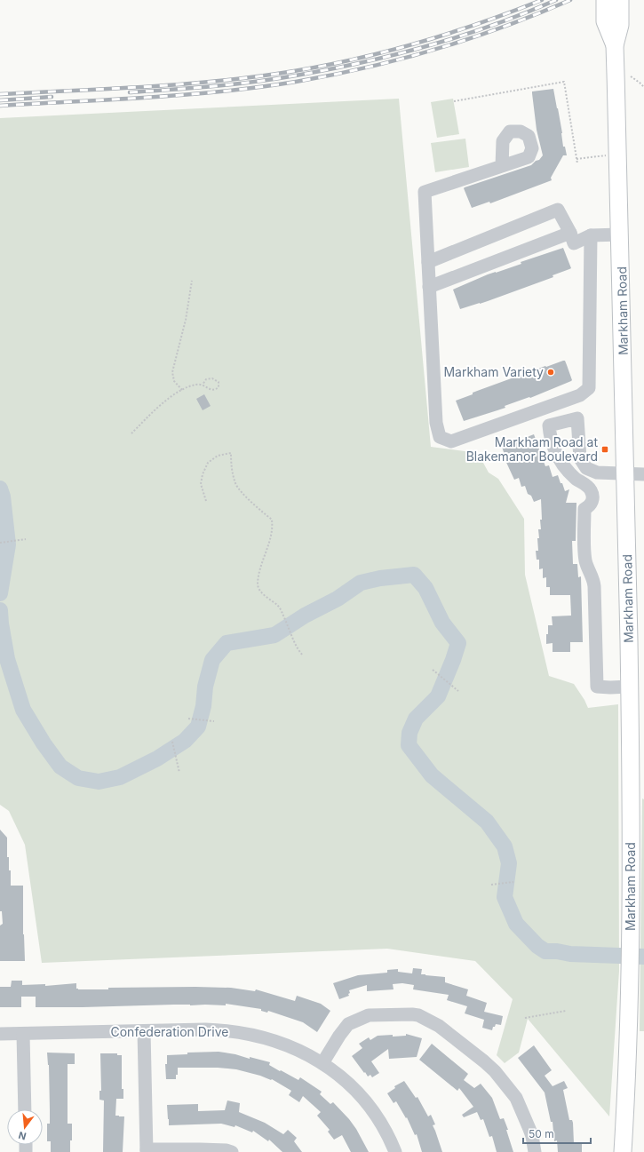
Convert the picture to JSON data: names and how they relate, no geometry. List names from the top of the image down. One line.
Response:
{"streets":{"main road":["Markham Road"],"street":["Confederation Drive"]},"places":{"other":["Markham Variety"],"transit":["Markham Road at Blakemanor Boulevard"]},"scale_bar":"50 m","north":"bottom"}
